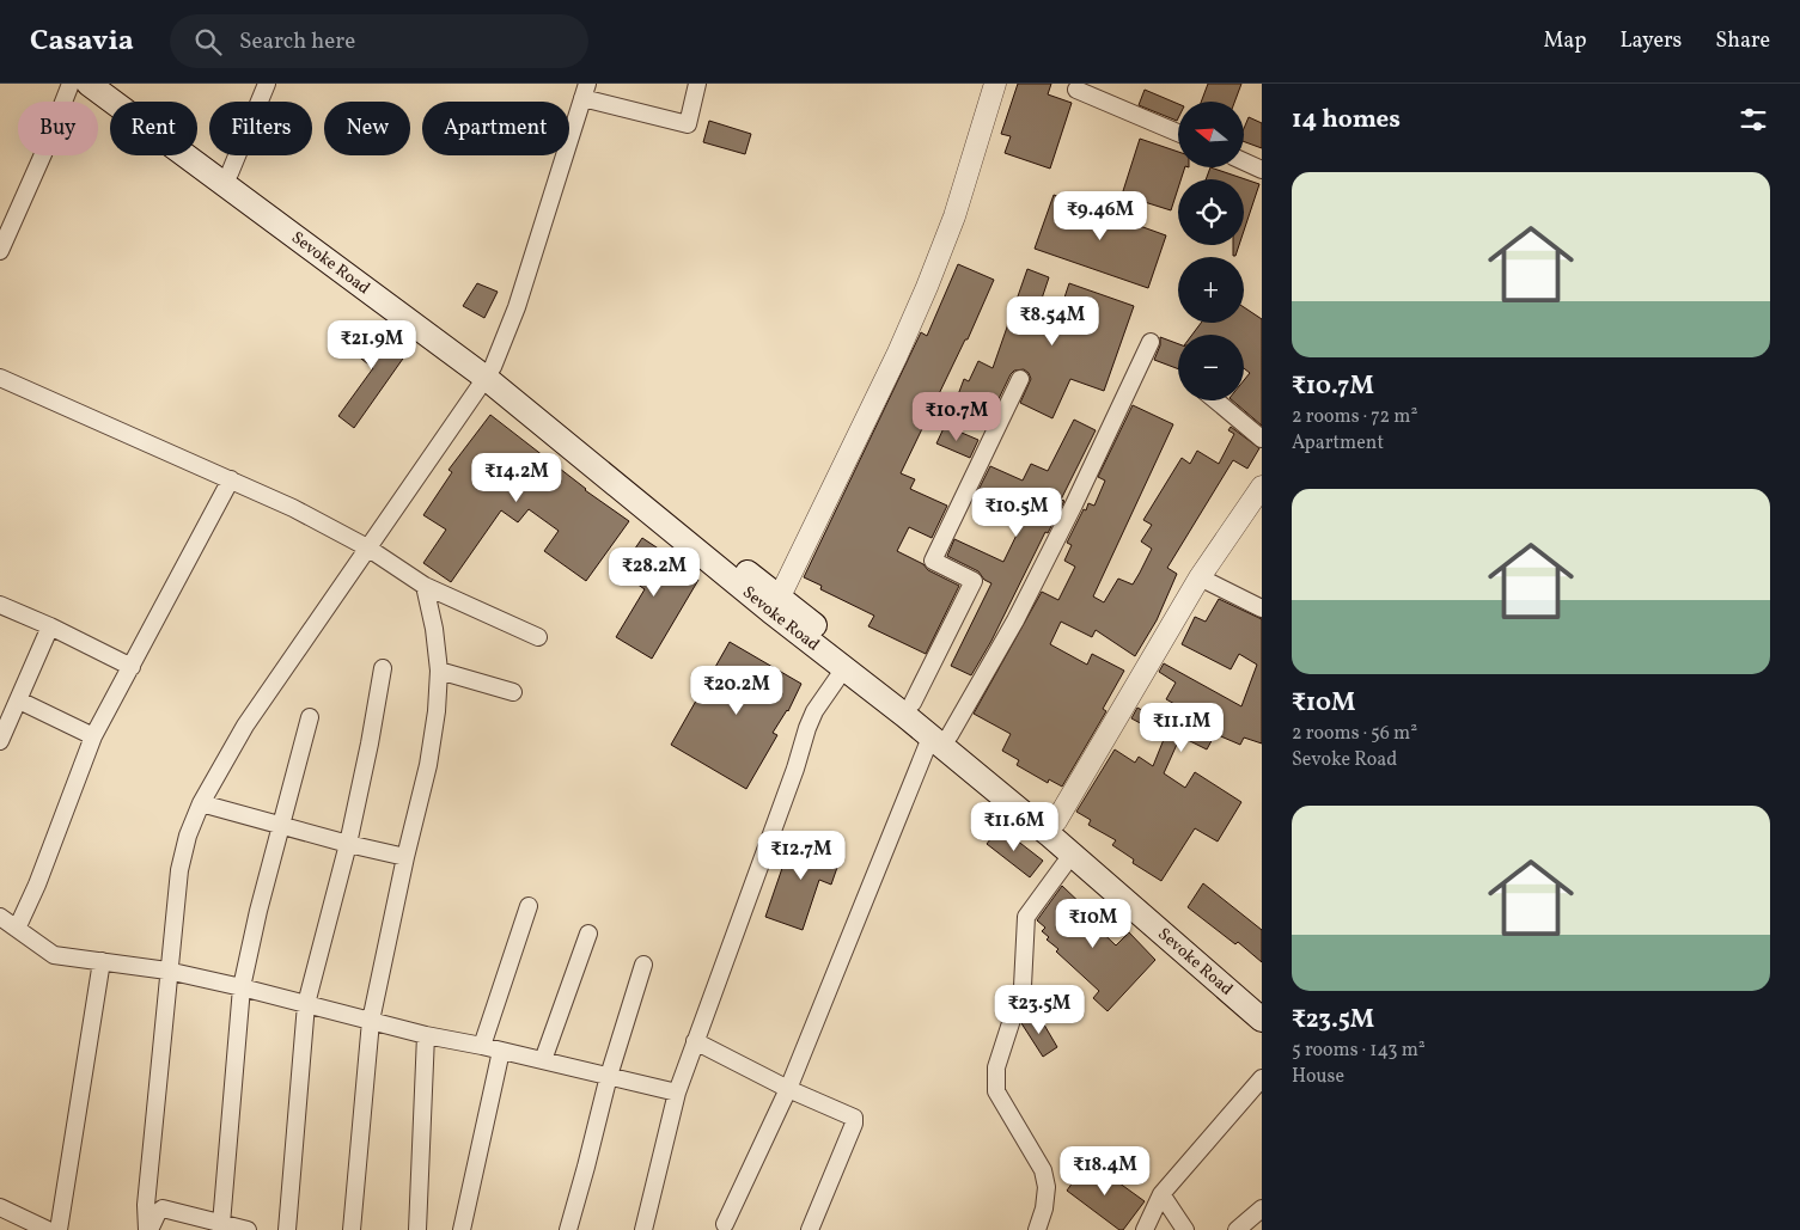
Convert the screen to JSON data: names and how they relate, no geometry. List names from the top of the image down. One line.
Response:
{"streets":{"main road":["Sevoke Road"]},"north":"left","page":{"header":"Casavia","search":"Search here","nav":["Map","Layers","Share"],"heading":"14 homes","map_buttons":["+","−"],"chip":["Buy","Rent","Filters","New","Apartment"],"list":[{"name":"₹10.7M","note":"2 rooms · 72 m² · Apartment"},{"name":"₹10M","note":"2 rooms · 56 m² · Sevoke Road"},{"name":"₹23.5M","note":"5 rooms · 143 m² · House"}],"price":["₹9.46M","₹8.54M","₹21.9M","₹10.7M","₹14.2M","₹10.5M","₹28.2M","₹20.2M","₹11.1M","₹11.6M","₹12.7M","₹10M","₹23.5M","₹18.4M"]}}
